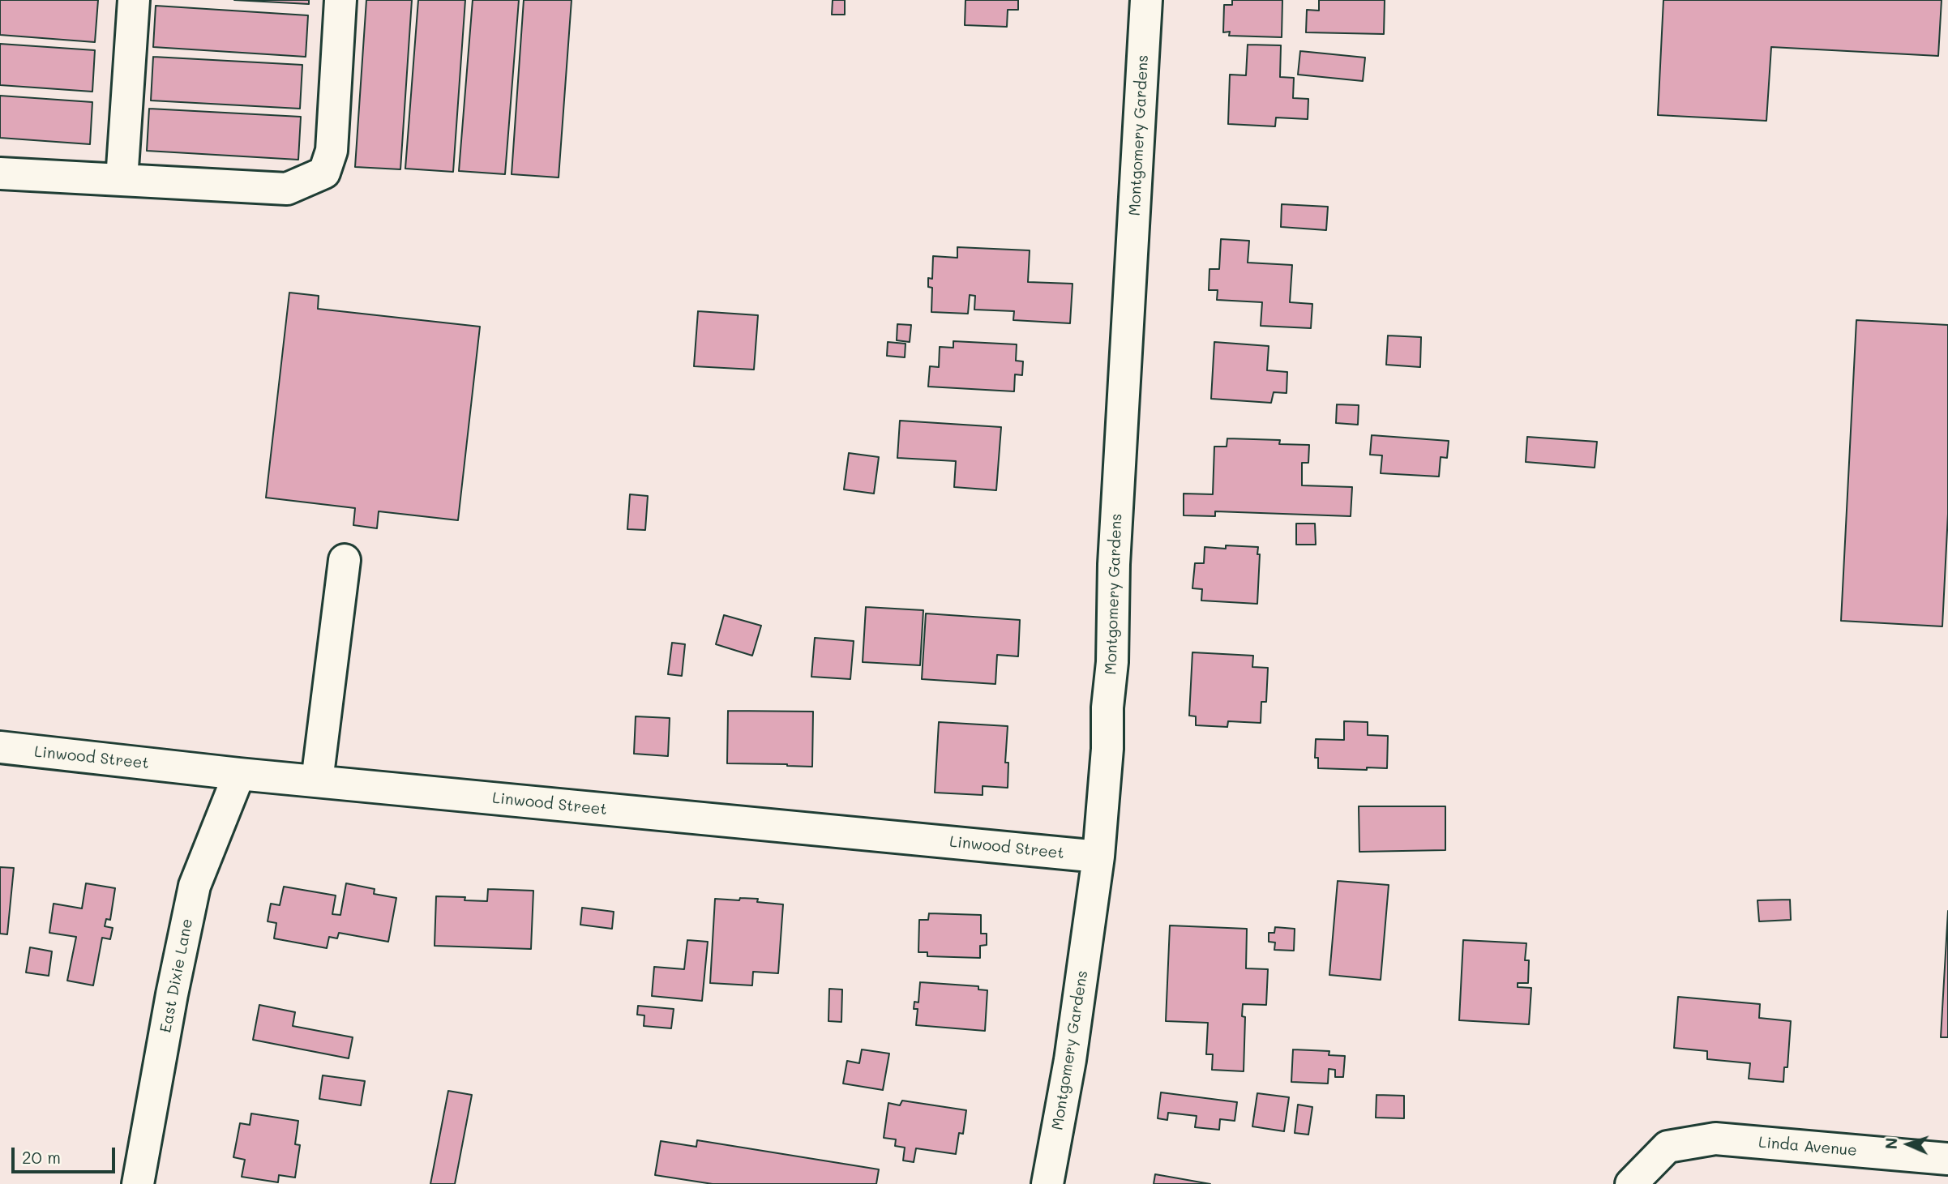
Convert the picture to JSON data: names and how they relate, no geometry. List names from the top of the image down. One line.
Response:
{"streets":{"street":["Montgomery Gardens","Linwood Street","East Dixie Lane","Linda Avenue"]},"crossings":[["Montgomery Gardens","Linwood Street"],["Linwood Street","East Dixie Lane"]],"scale_bar":"20 m","north":"left"}
